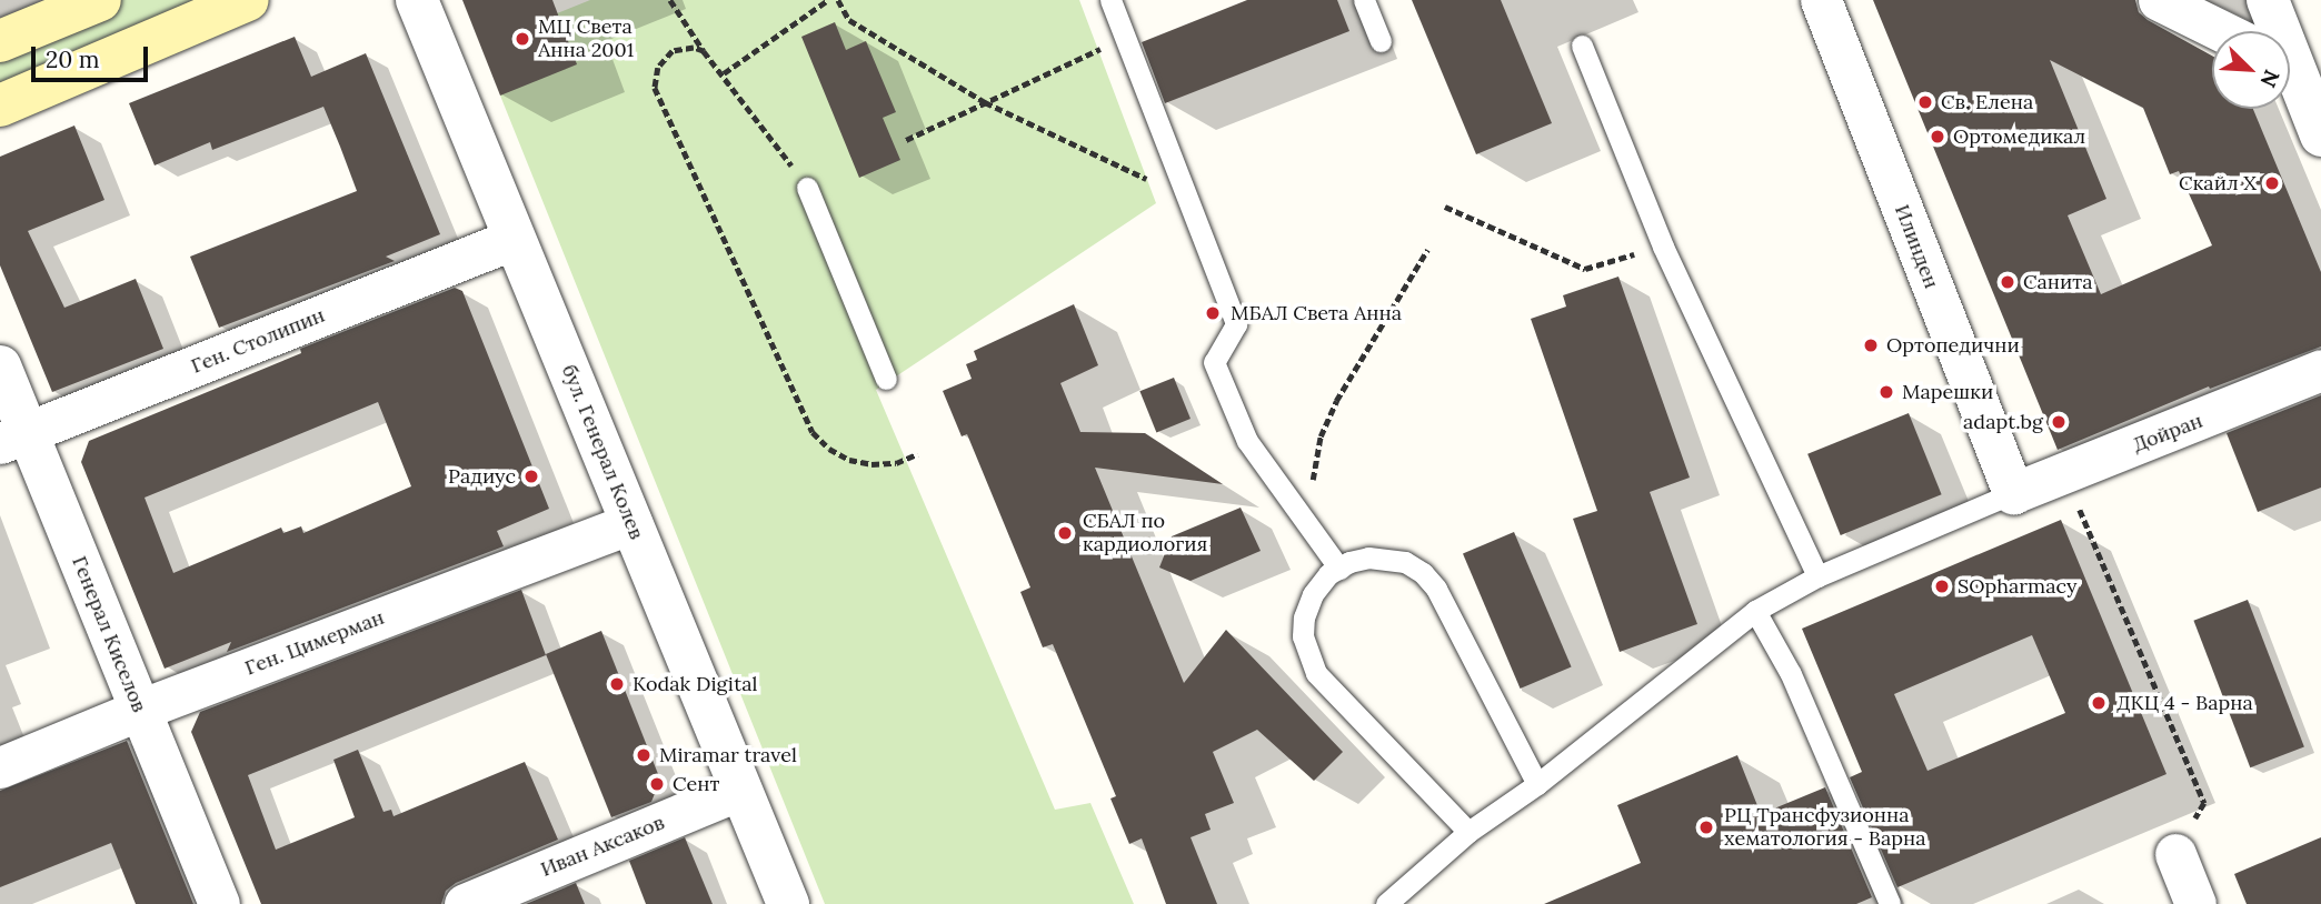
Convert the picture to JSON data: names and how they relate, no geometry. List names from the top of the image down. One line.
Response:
{"streets":{"street":["Илинден","Ген. Столипин","Дойран","бул. Генерал Колев","Генерал Киселов","Ген. Цимерман","Иван Аксаков"]},"crossings":[["Илинден","Дойран"],["Ген. Столипин","бул. Генерал Колев"],["Ген. Столипин","Генерал Киселов"],["бул. Генерал Колев","Ген. Цимерман"],["бул. Генерал Колев","Иван Аксаков"],["Генерал Киселов","Ген. Цимерман"]],"places":["МЦ Света Анна 2001","Св. Елена","Ортомедикал","Скайл Х","Санита","МБАЛ Света Анна","Ортопедични","Марешки","adapt.bg","Радиус","СБАЛ по кардиология","SOpharmacy","Kodak Digital","ДКЦ 4 - Варна","Miramar travel","Сент","РЦ Трансфузионна хематология - Варна"],"scale_bar":"20 m","north":"bottom right"}
